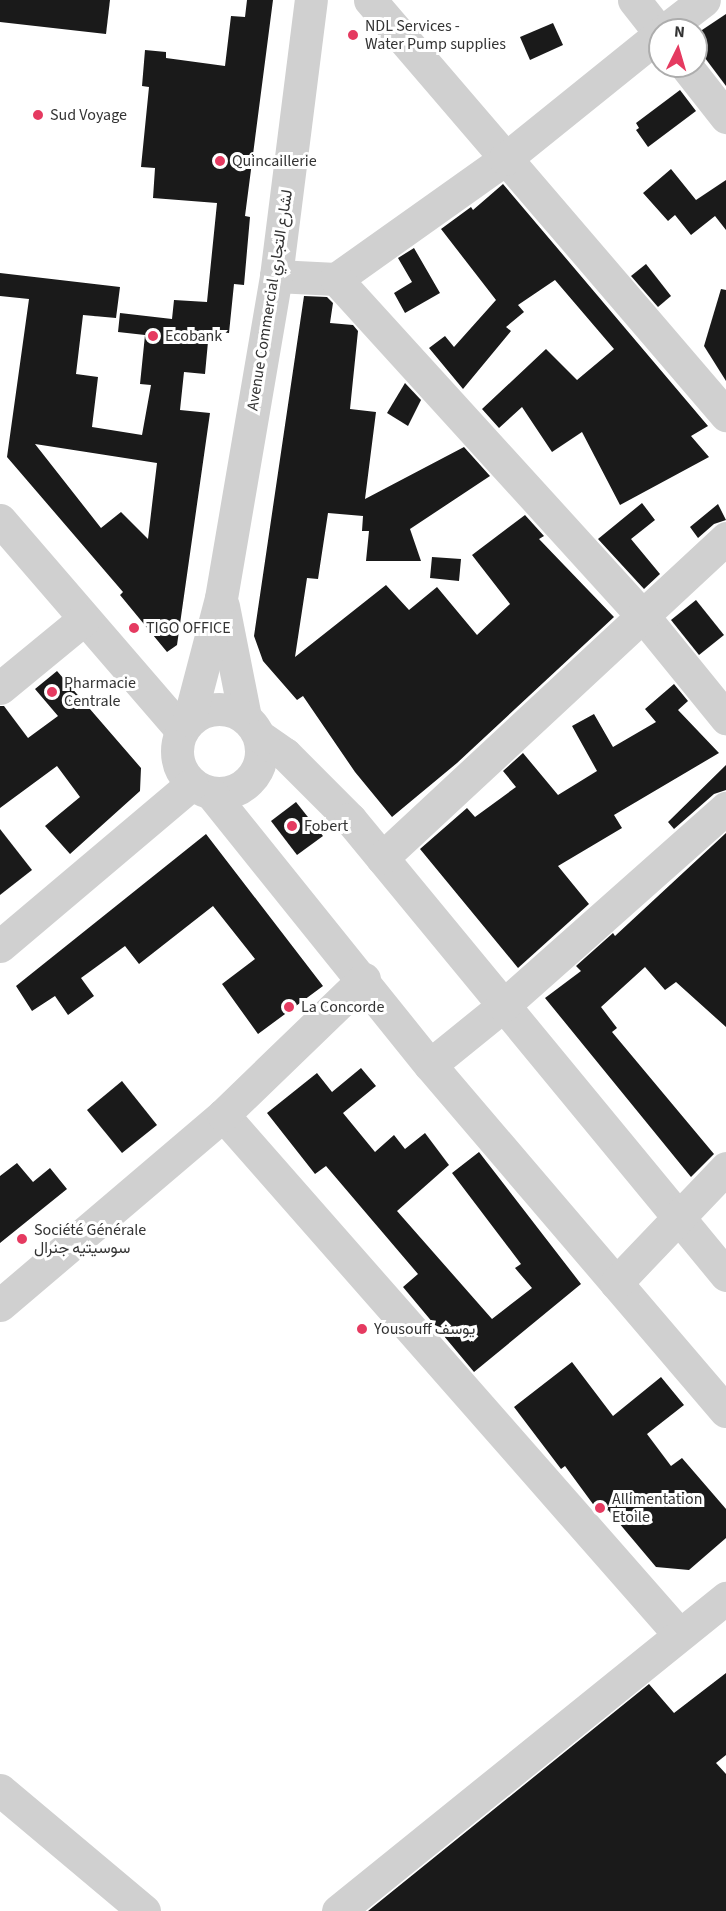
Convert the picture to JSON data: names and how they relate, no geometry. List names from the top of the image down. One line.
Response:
{"streets":{"street":["Avenue Commercial لشارع التجاري"]},"places":["NDL Services - Water Pump supplies","Sud Voyage","Quincaillerie","Ecobank","TIGO OFFICE","Pharmacie Centrale","Fobert","La Concorde","Société Générale سوسيتيه جنرال","Yousouff يوسف","Allimentation Etoile"],"north":"top"}
